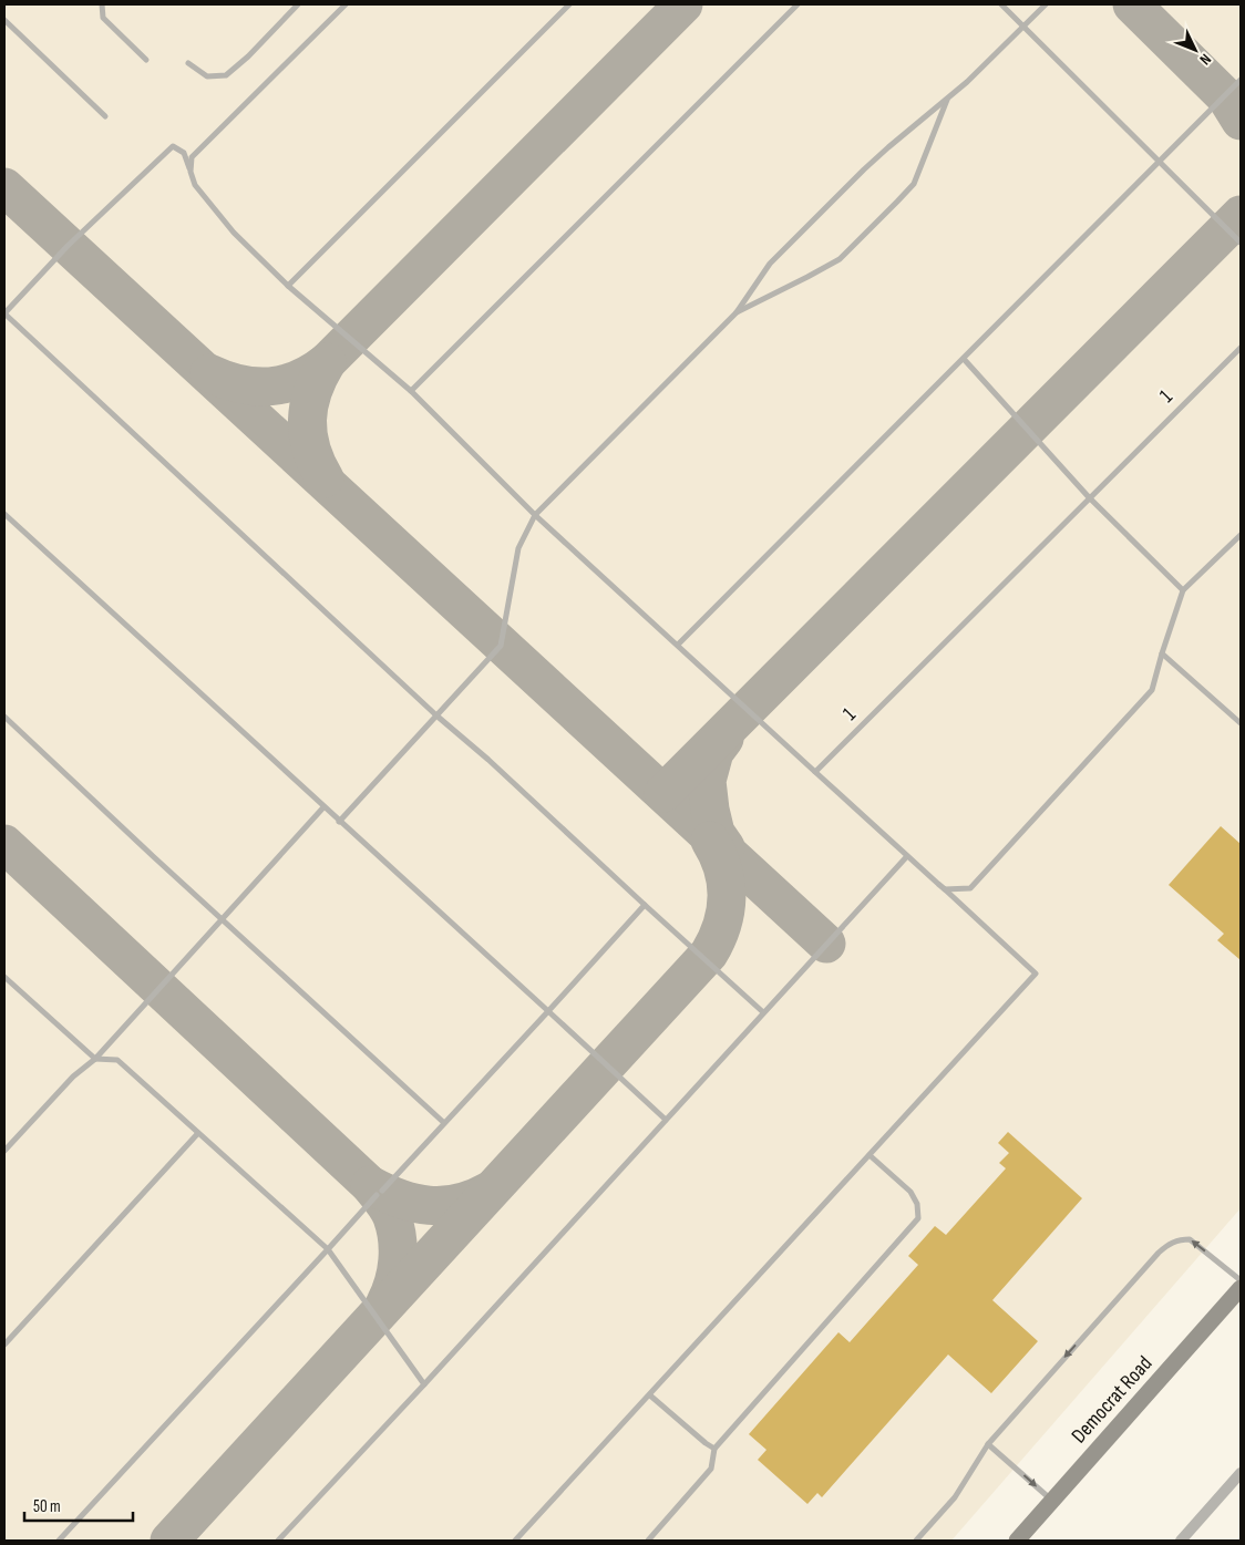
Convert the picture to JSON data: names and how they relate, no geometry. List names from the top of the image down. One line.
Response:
{"streets":{"main road":["Democrat Road"],"lane":["1"]},"scale_bar":"50 m","north":"bottom right"}
